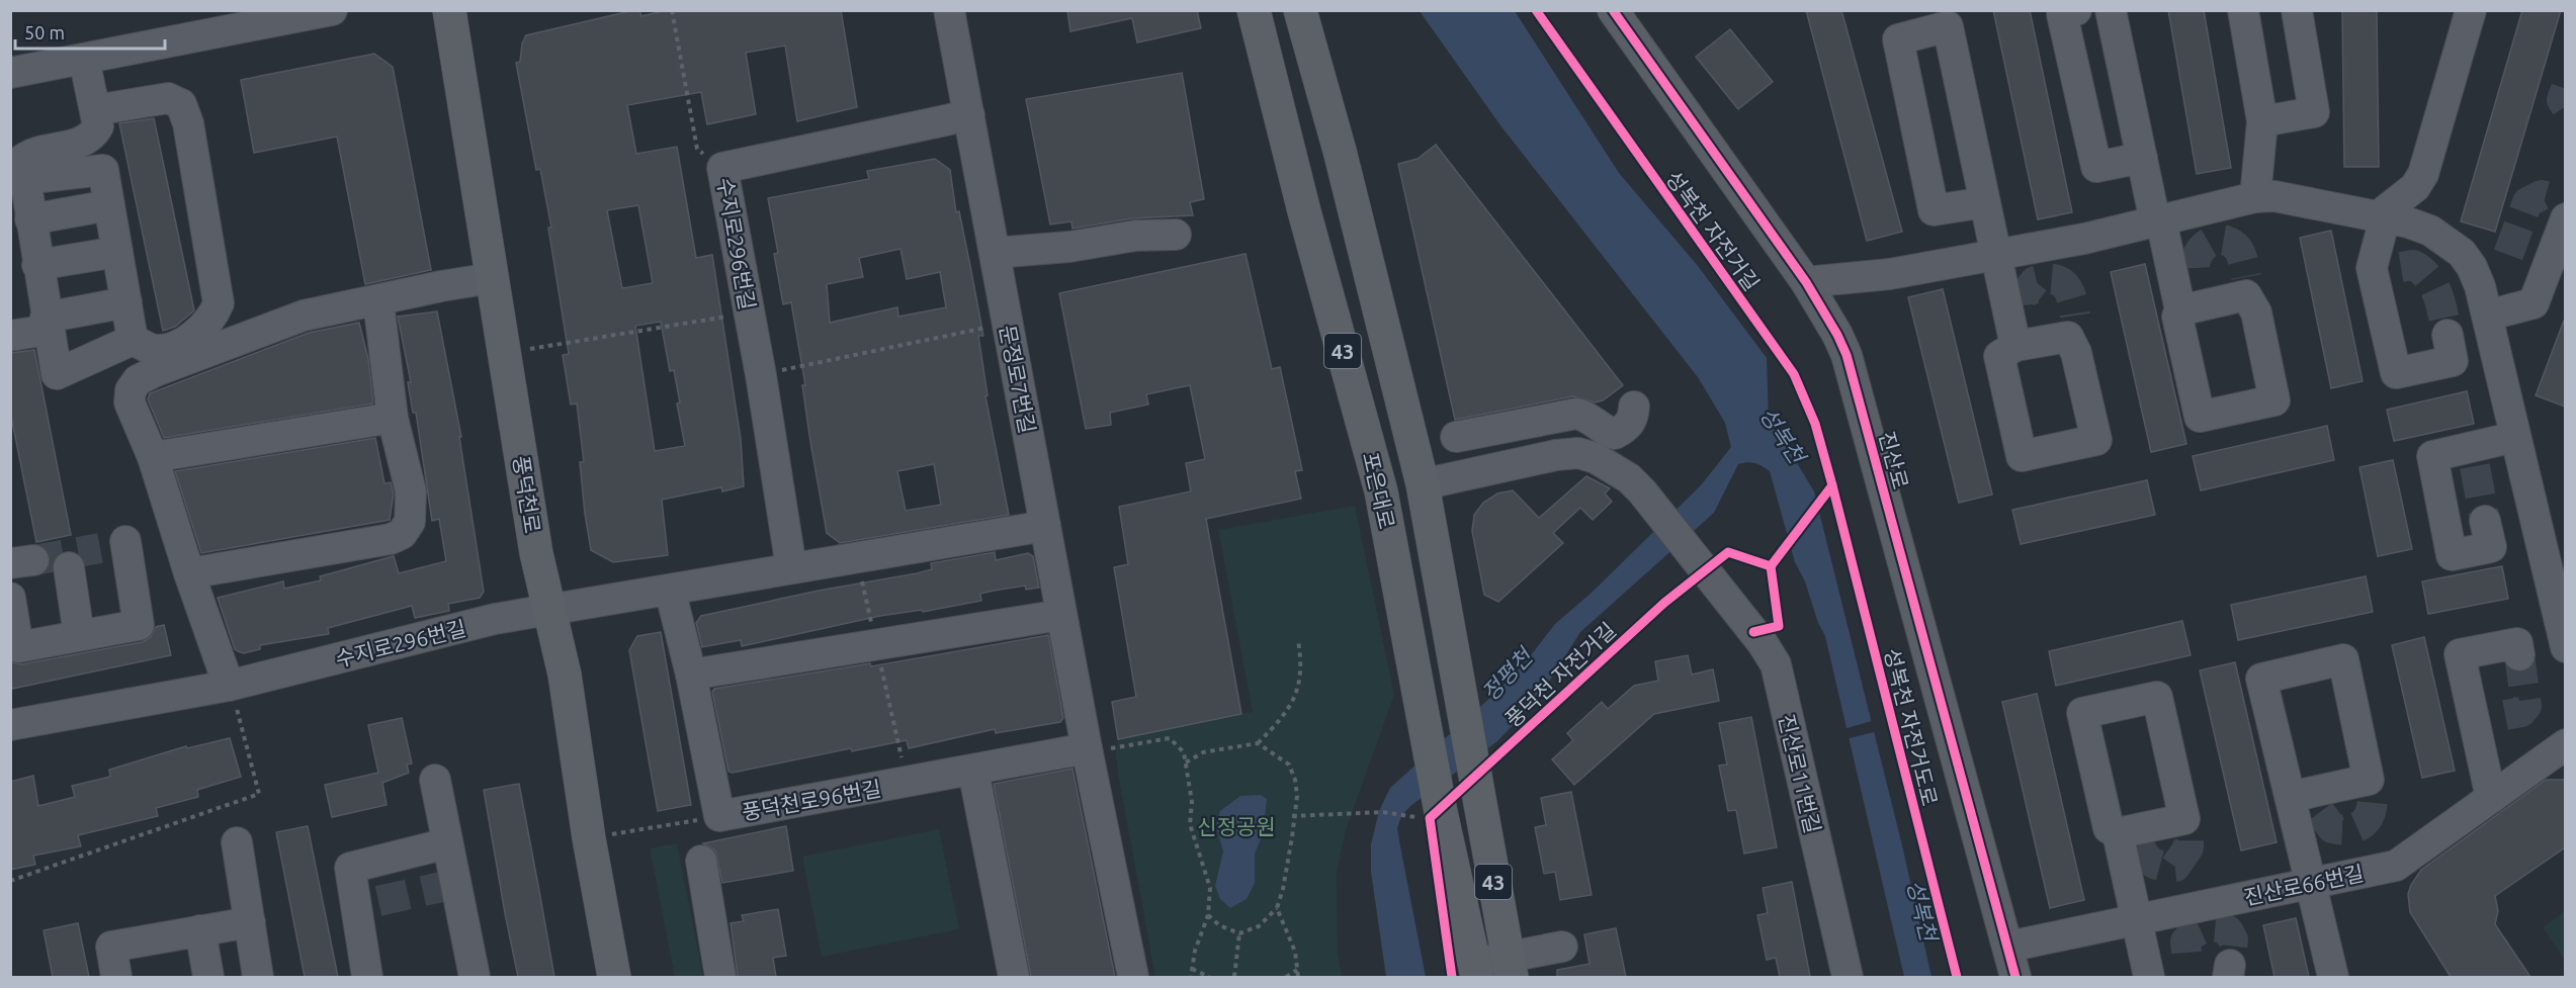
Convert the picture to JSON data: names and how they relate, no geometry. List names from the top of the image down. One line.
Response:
{"streets":{"main road":["43","포은대로","풍덕천로"],"street":["수지로296번길","문정로7번길","진산로","진산로11번길","풍덕천로96번길","진산로66번길"],"cycle path":["성복천 자전거길","풍덕천 자전거길"]},"crossings":[["수지로296번길","문정로7번길"],["수지로296번길","풍덕천로"],["수지로296번길","풍덕천로96번길"],["문정로7번길","풍덕천로96번길"],["진산로","진산로66번길"]],"water":["성복천","정평천"],"parks":["신정공원"],"scale_bar":"50 m"}
